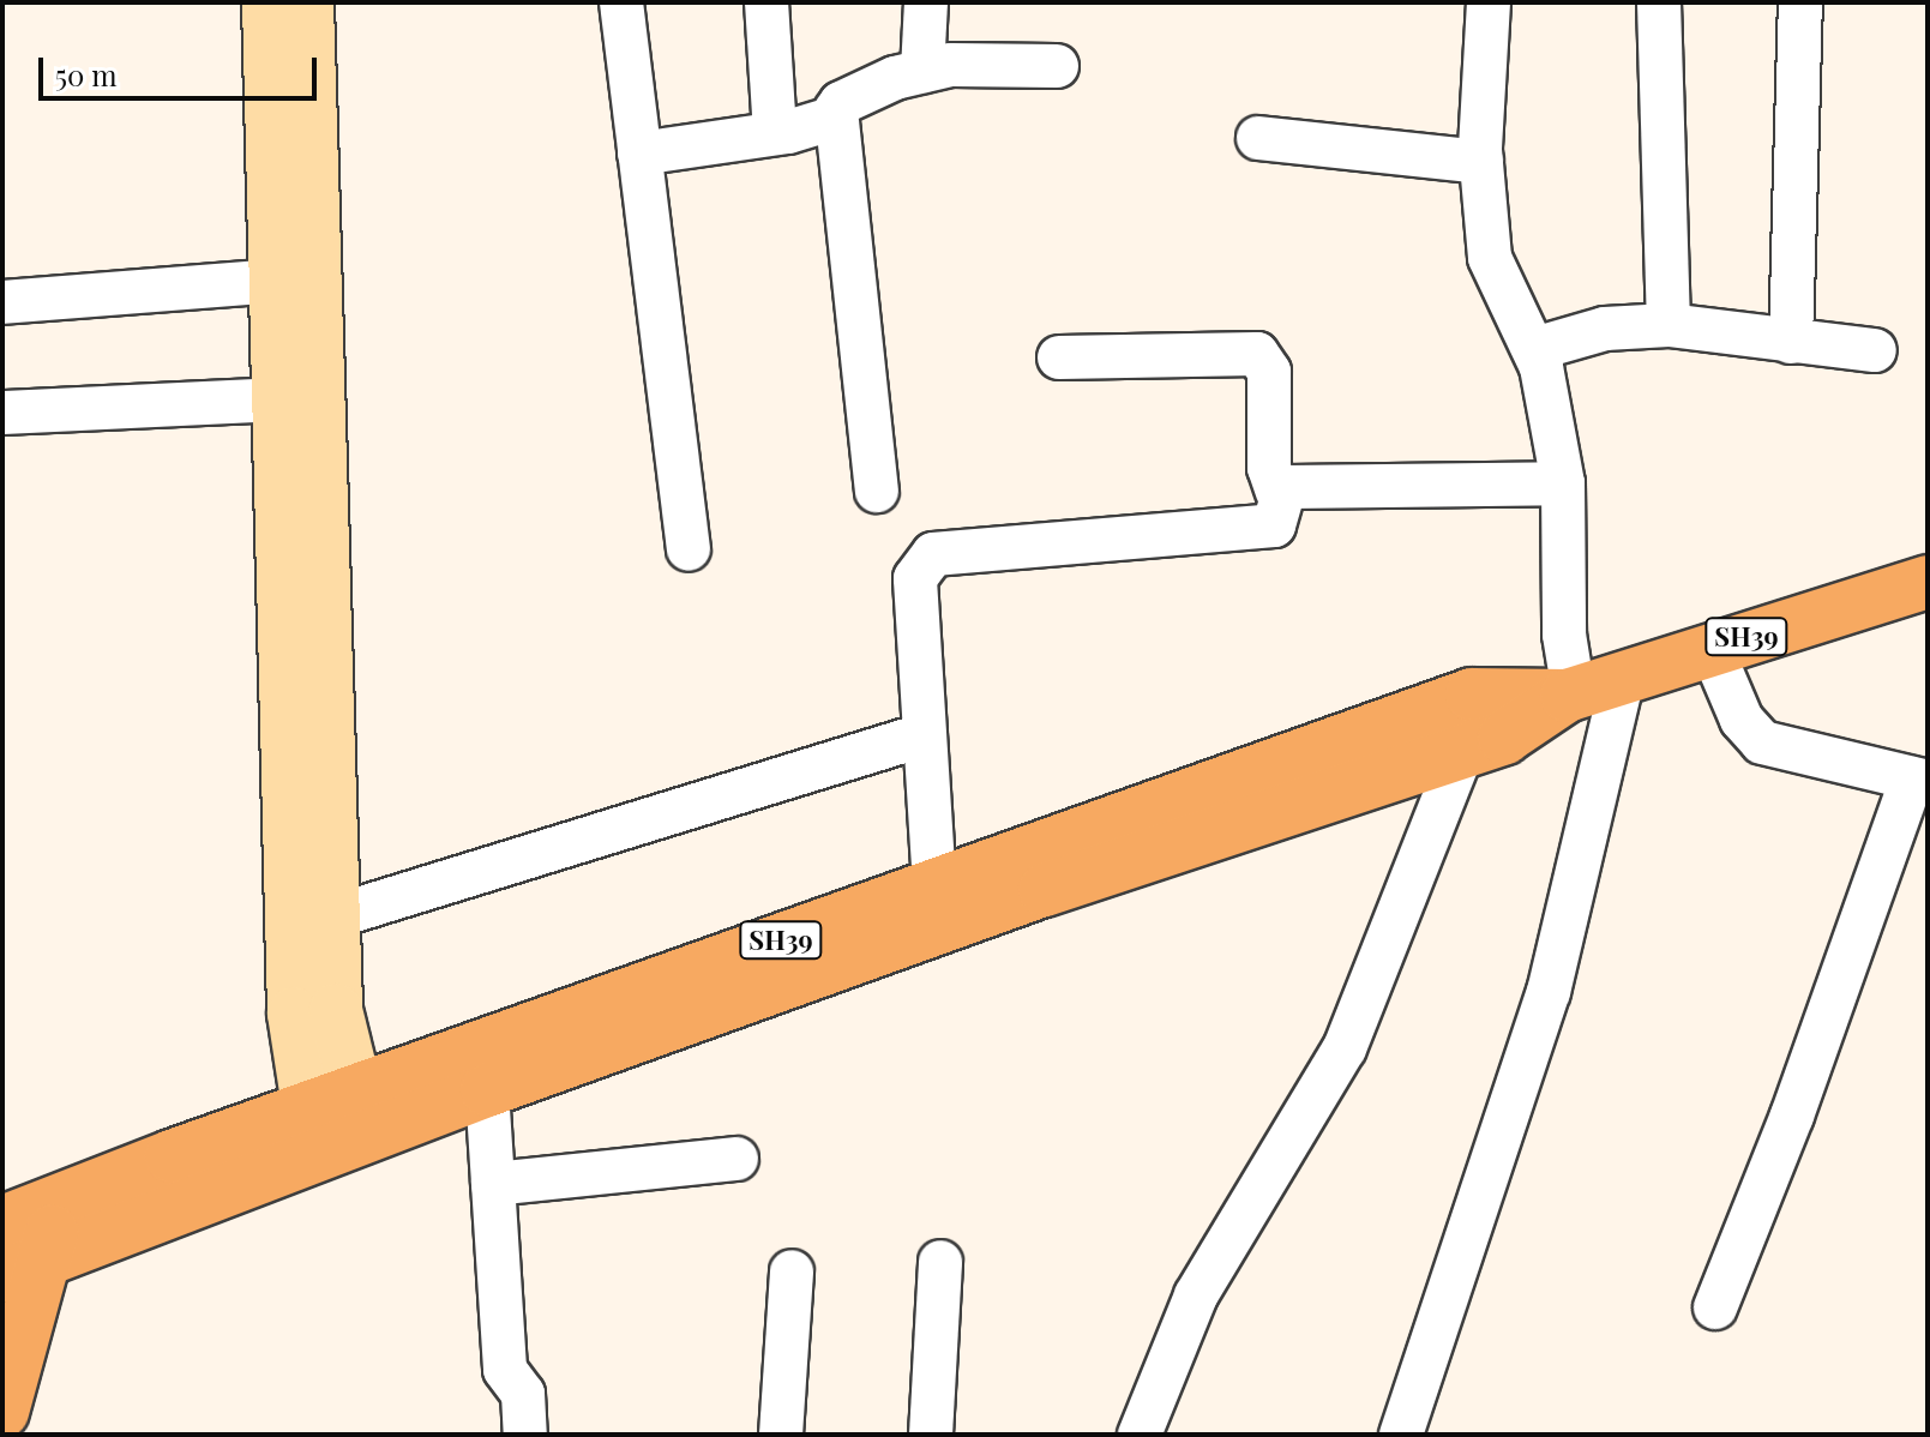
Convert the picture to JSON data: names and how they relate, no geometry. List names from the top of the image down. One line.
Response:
{"streets":{"main road":["SH39"]},"scale_bar":"50 m"}
